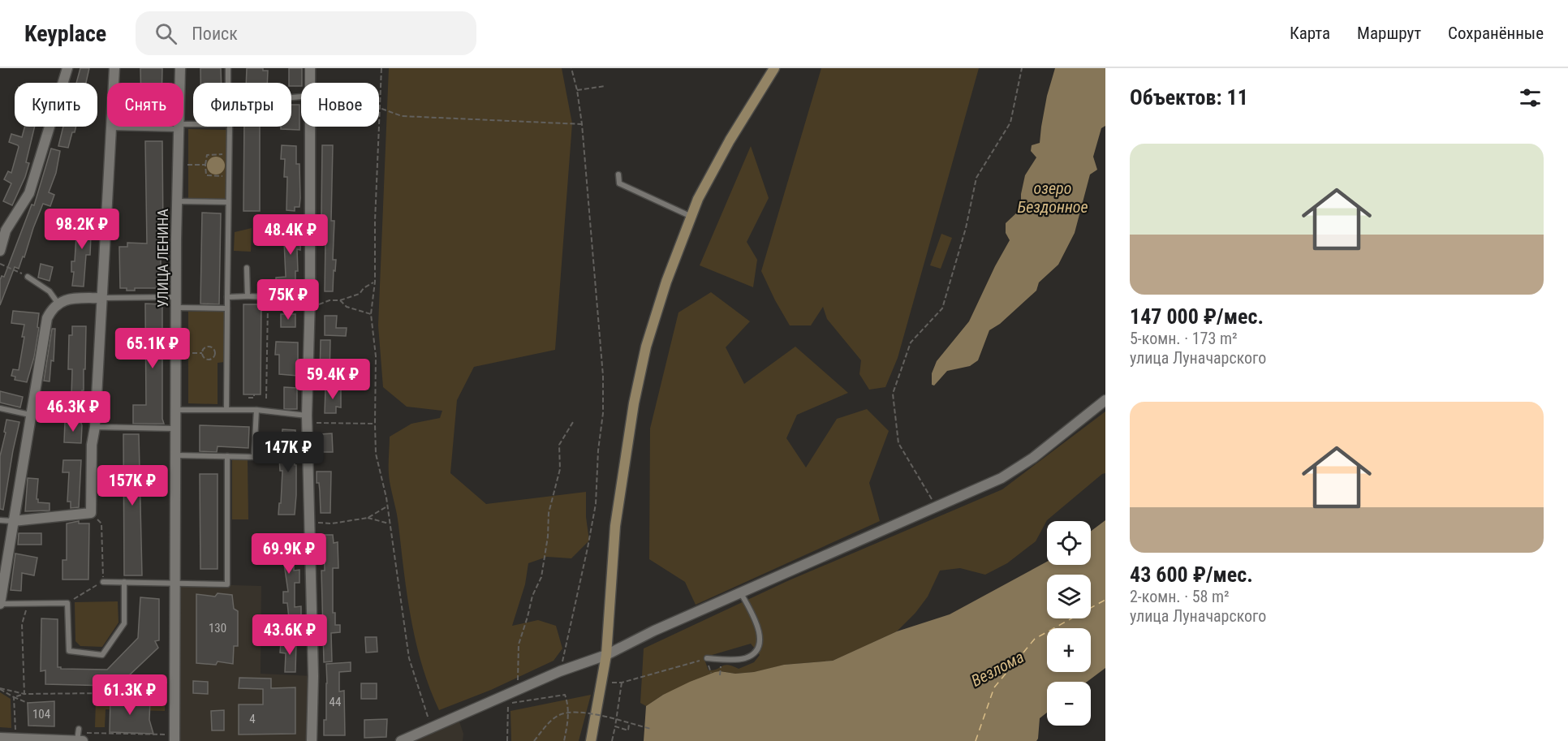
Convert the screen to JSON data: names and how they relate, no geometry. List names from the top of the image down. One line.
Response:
{"streets":{"street":["УЛИЦА ЛЕНИНА"]},"water":["озеро Бездонное","Везлома"],"house_numbers":["130","44","104","4"],"page":{"header":"Keyplace","search":"Поиск","nav":["Карта","Маршрут","Сохранённые"],"heading":"Объектов: 11","chip":["Купить","Снять","Фильтры","Новое"],"list":[{"name":"147 000 ₽/мес.","note":"5-комн. · 173 m² · улица Луначарского"},{"name":"43 600 ₽/мес.","note":"2-комн. · 58 m² · улица Луначарского"}],"price":["98.2K ₽","48.4K ₽","75K ₽","65.1K ₽","59.4K ₽","46.3K ₽","147K ₽","157K ₽","69.9K ₽","43.6K ₽","61.3K ₽"],"map_buttons":["+","−"]}}
